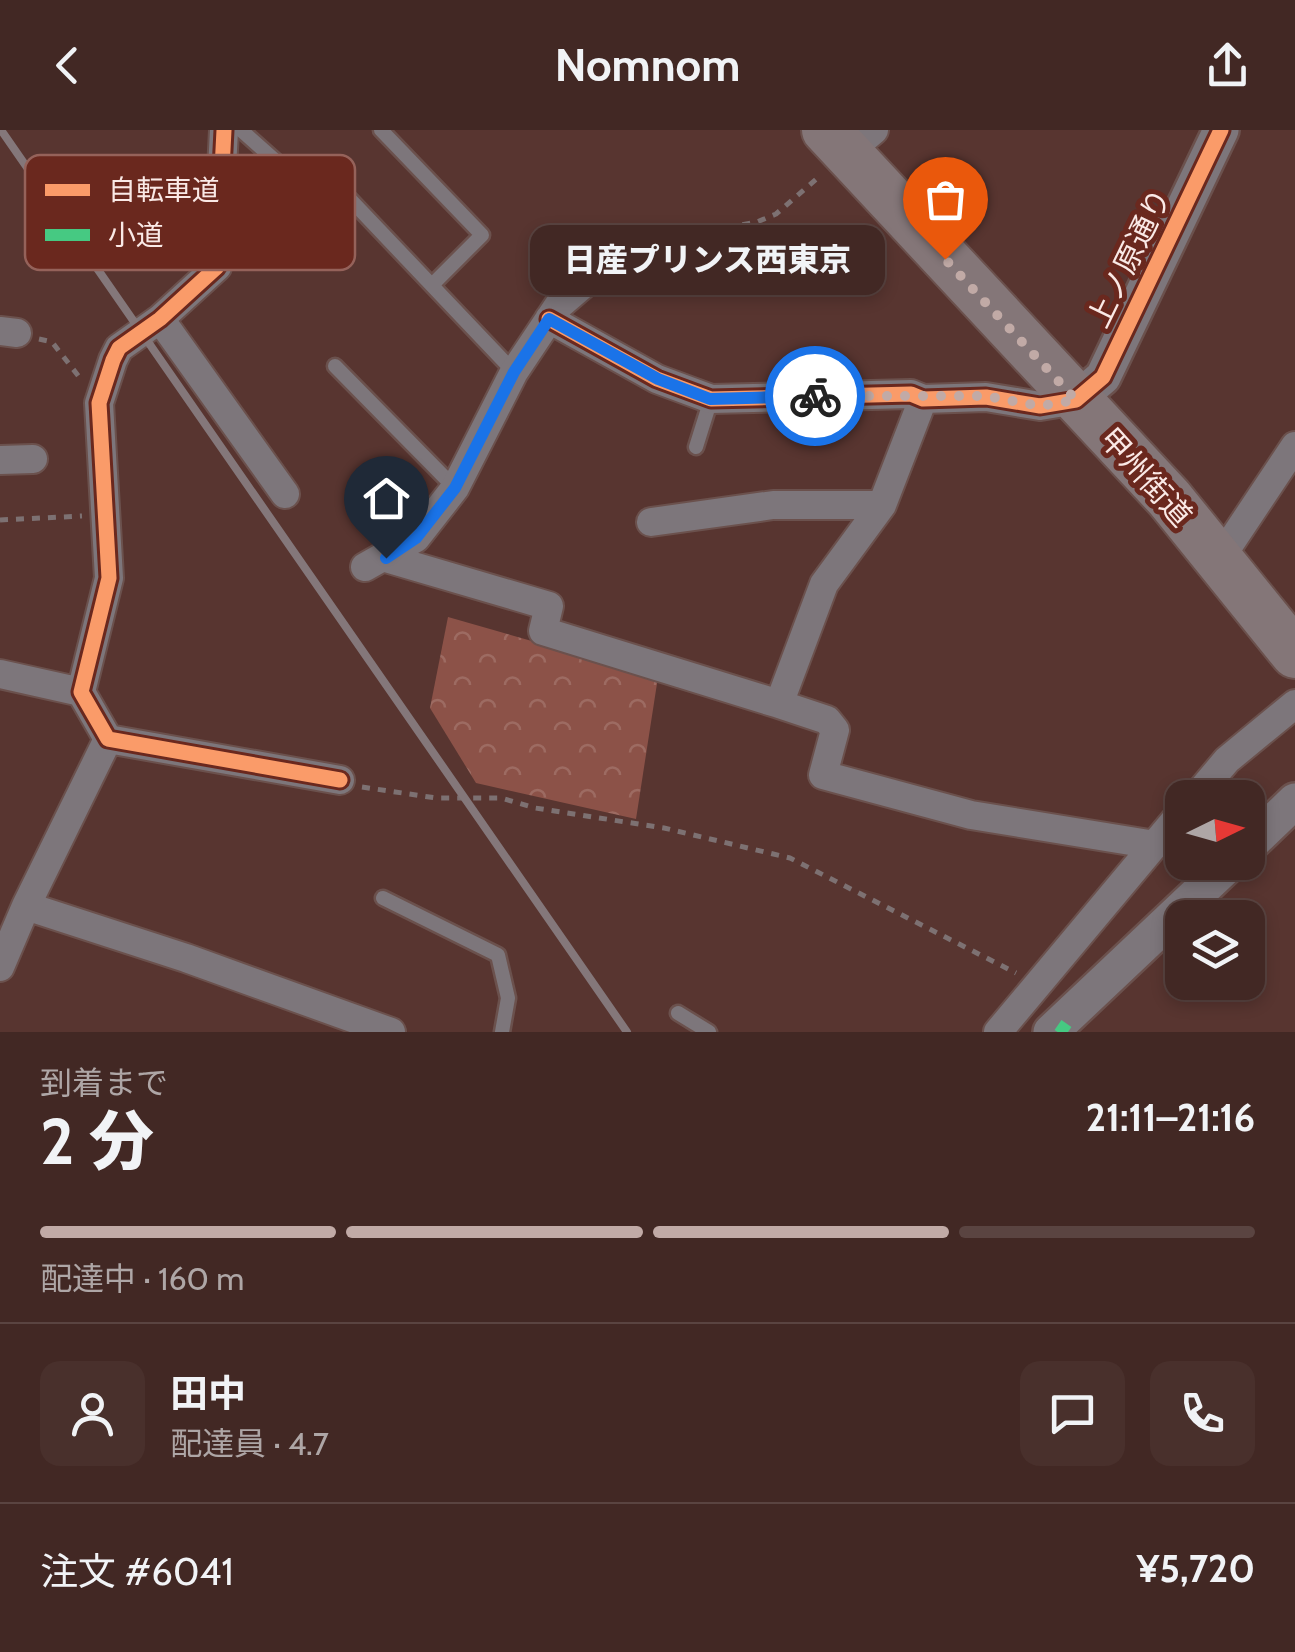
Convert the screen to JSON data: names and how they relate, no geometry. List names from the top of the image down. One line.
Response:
{"streets":{"highway":["甲州街道"],"street":["上ノ原通り"]},"crossings":[["上ノ原通り","甲州街道"]],"places":["日産プリンス西東京"],"legend":["自転車道","小道"],"north":"right","page":{"header":"Nomnom","bubble":"日産プリンス西東京","heading":["2 分","到着まで","21:11–21:16"],"panel":["田中","配達員 · 4.7","注文 #6041","¥5,720"],"bar":"配達中 · 160 m"}}
